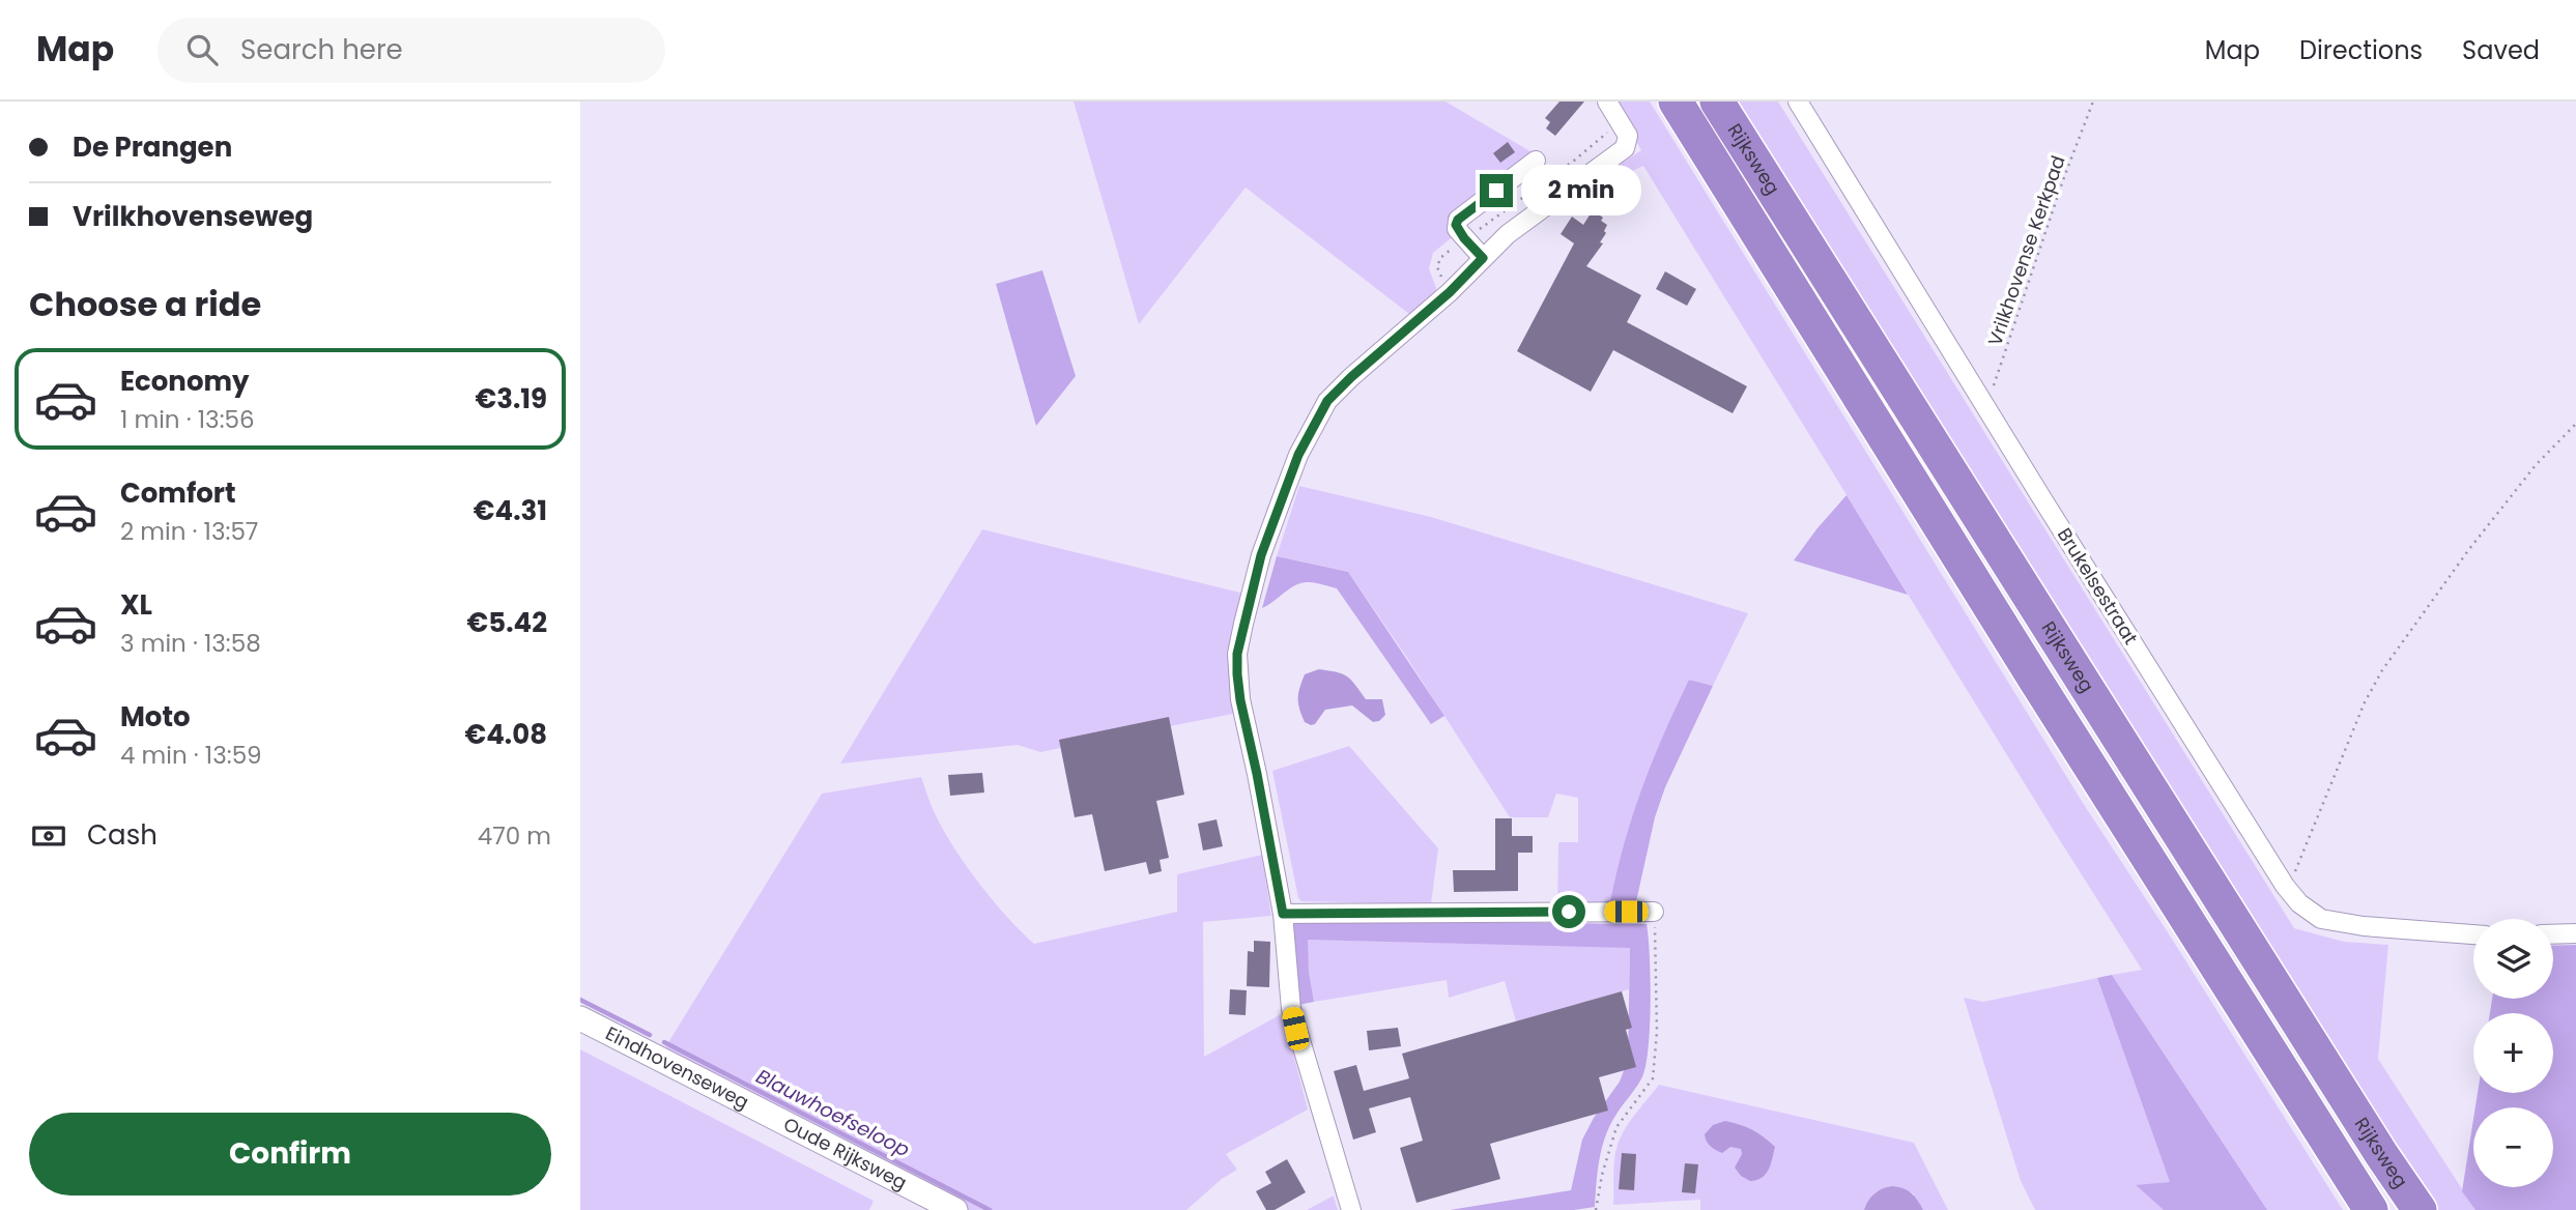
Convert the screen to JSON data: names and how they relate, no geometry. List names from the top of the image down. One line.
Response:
{"streets":{"highway":["Rijksweg"],"street":["Brukelsestraat","Eindhovenseweg","Oude Rijksweg"],"path":["Vrilkhovense Kerkpad"]},"crossings":[["Vrilkhovense Kerkpad","Brukelsestraat"],["Eindhovenseweg","Oude Rijksweg"]],"water":["Blauwhoefseloop"],"page":{"header":"Map","search":"Search here","nav":["Map","Directions","Saved"],"banner":["De Prangen","Vrilkhovenseweg"],"bubble":"2 min","heading":"Choose a ride","list":[{"name":"Economy","note":"1 min · 13:56","value":"€3.19"},{"name":"Comfort","note":"2 min · 13:57","value":"€4.31"},{"name":"XL","note":"3 min · 13:58","value":"€5.42"},{"name":"Moto","note":"4 min · 13:59","value":"€4.08"}],"pay":["Cash","470 m"],"map_buttons":["+","−"],"buttons":"Confirm"}}
